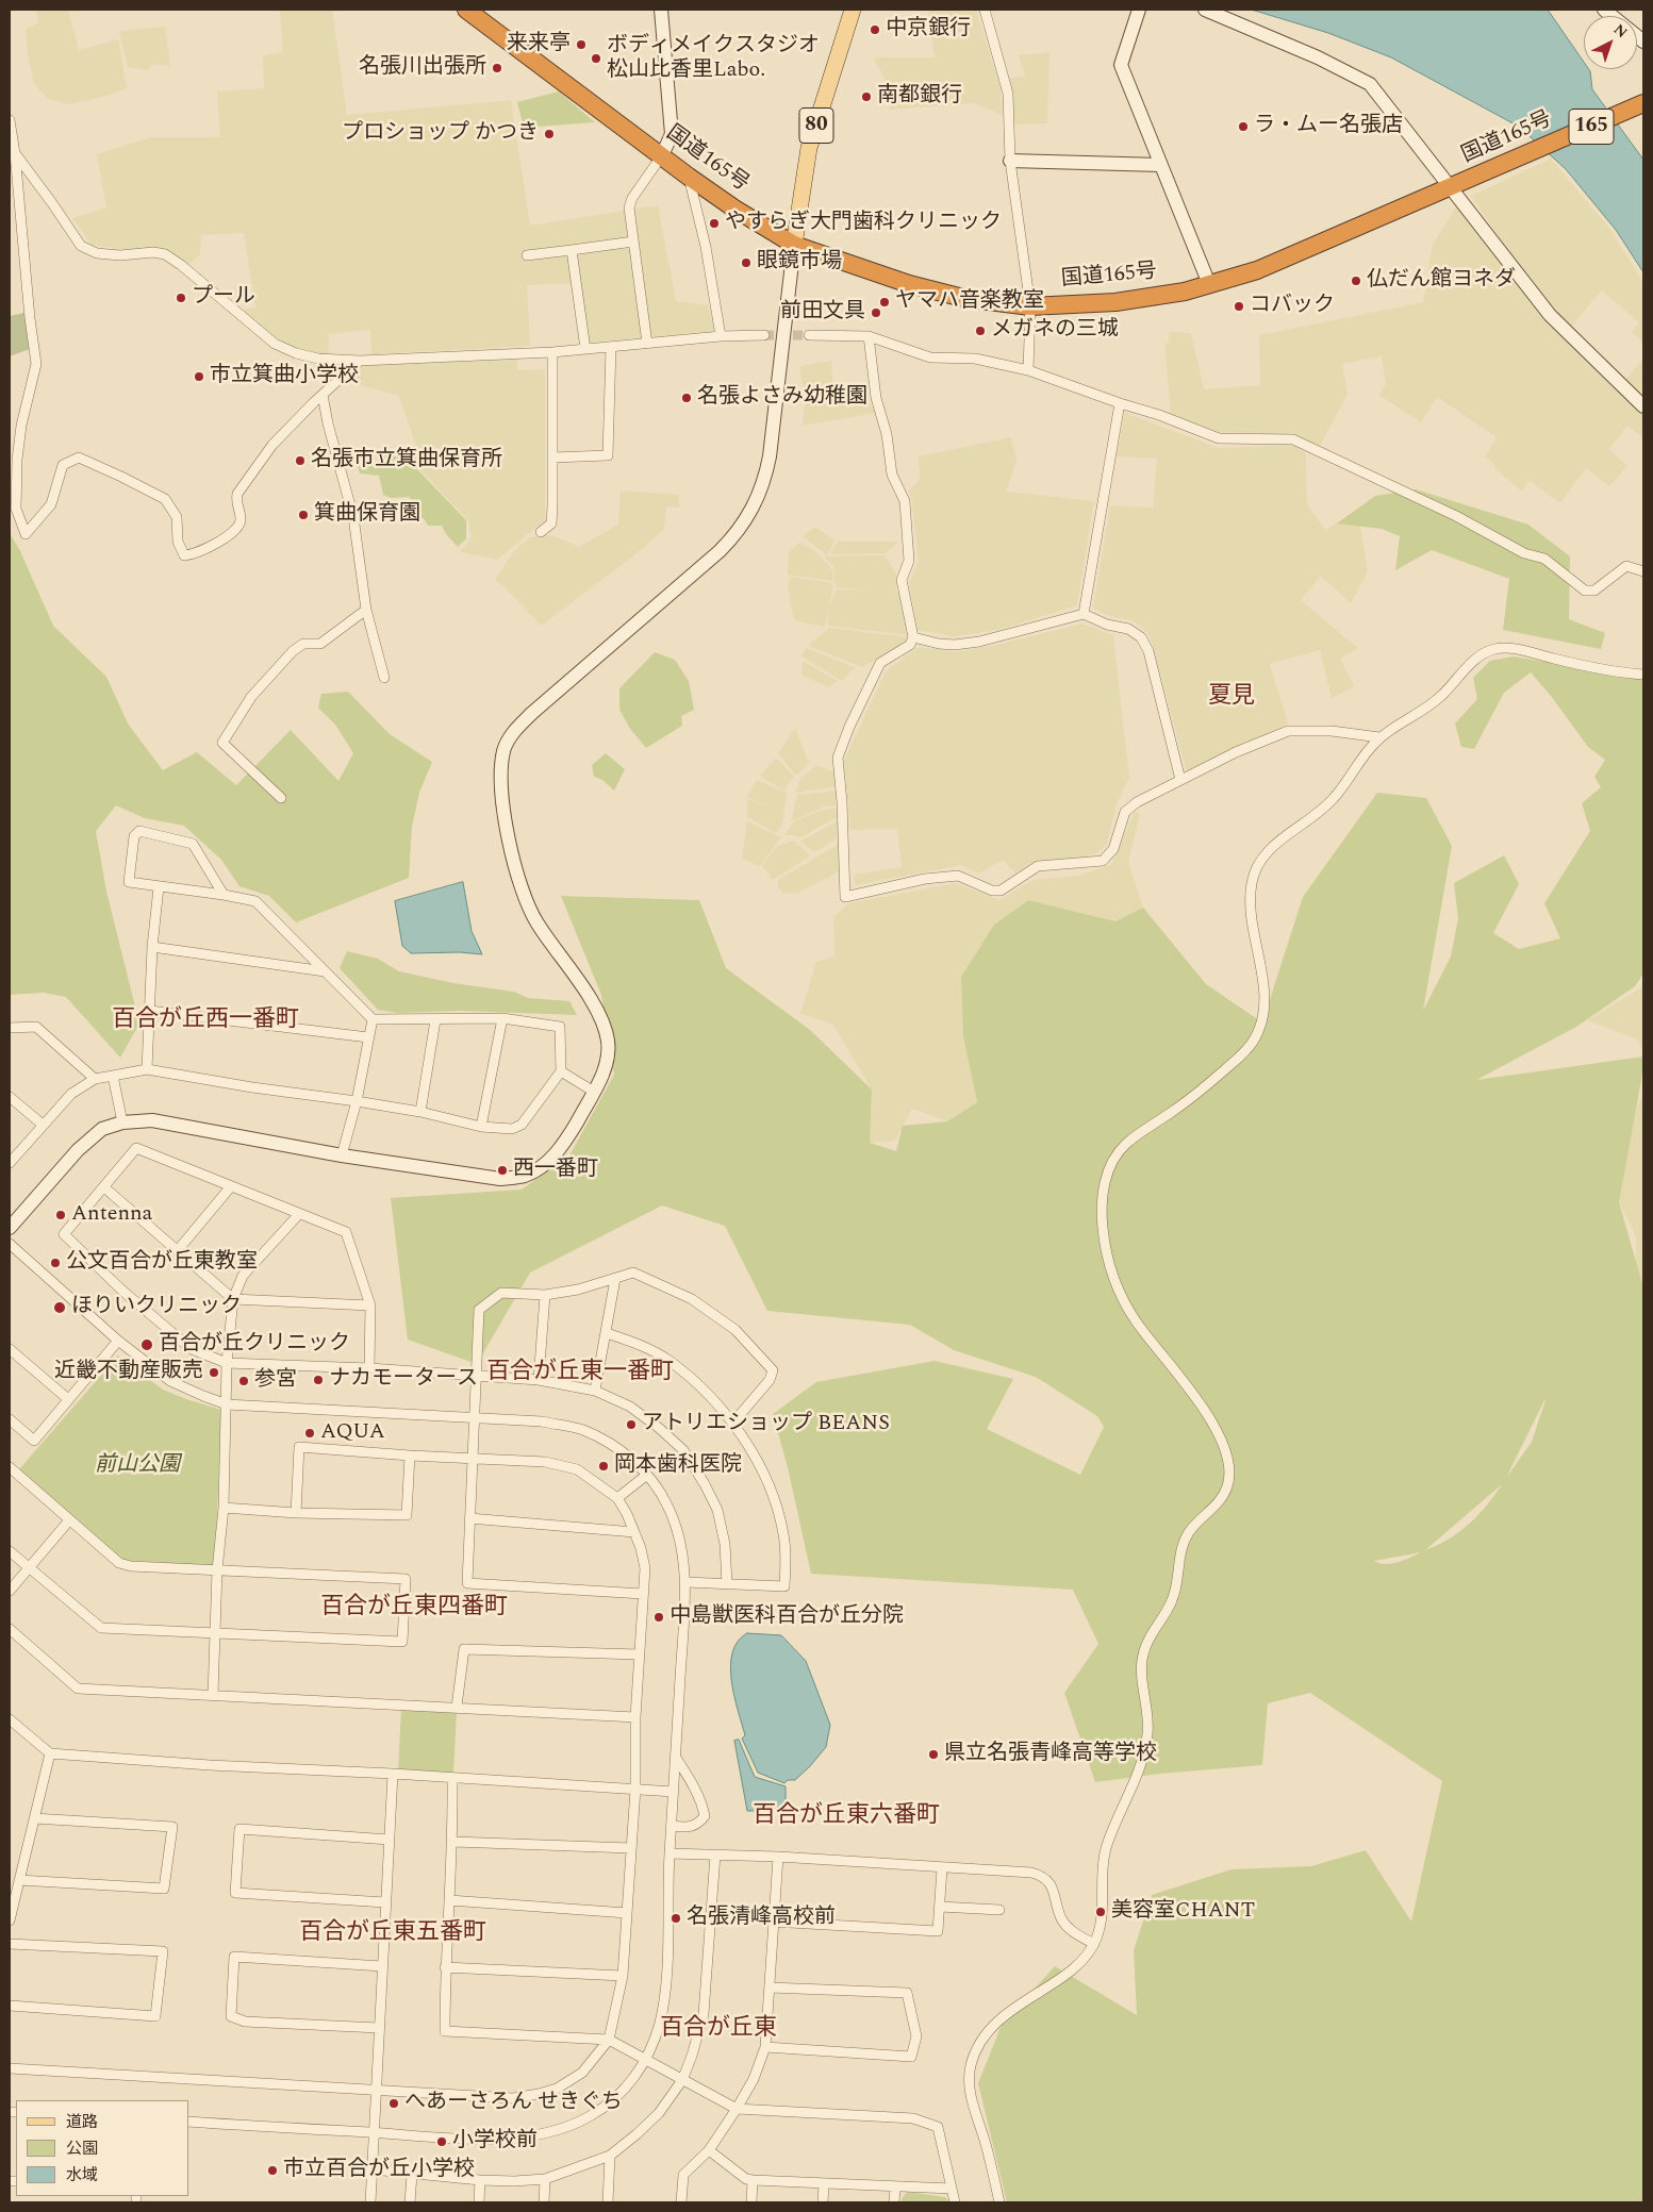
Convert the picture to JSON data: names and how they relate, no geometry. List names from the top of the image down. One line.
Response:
{"streets":{"highway":["165","国道165号"],"main road":["80"]},"crossings":[["80","国道165号"]],"districts":["夏見","百合が丘西一番町","百合が丘東一番町","百合が丘東四番町","百合が丘東六番町","百合が丘東五番町","百合が丘東"],"parks":["前山公園"],"places":["中京銀行","来来亭","ボディメイクスタジオ 松山比香里Labo.","名張川出張所","南都銀行","ラ・ムー名張店","プロショップ かつき","やすらぎ大門歯科クリニック","眼鏡市場","仏だん館ヨネダ","プール","ヤマハ音楽教室","コバック","前田文具","メガネの三城","市立箕曲小学校","名張よさみ幼稚園","名張市立箕曲保育所","箕曲保育園","西一番町","Antenna","公文百合が丘東教室","ほりいクリニック","百合が丘クリニック","近畿不動産販売","ナカモータース","参宮","アトリエショップ BEANS","AQUA","岡本歯科医院","中島獣医科百合が丘分院","県立名張青峰高等学校","美容室CHANT","名張清峰高校前","へあーさろん せきぐち","小学校前","市立百合が丘小学校"],"legend":["道路","公園","水域"],"north":"top right"}
